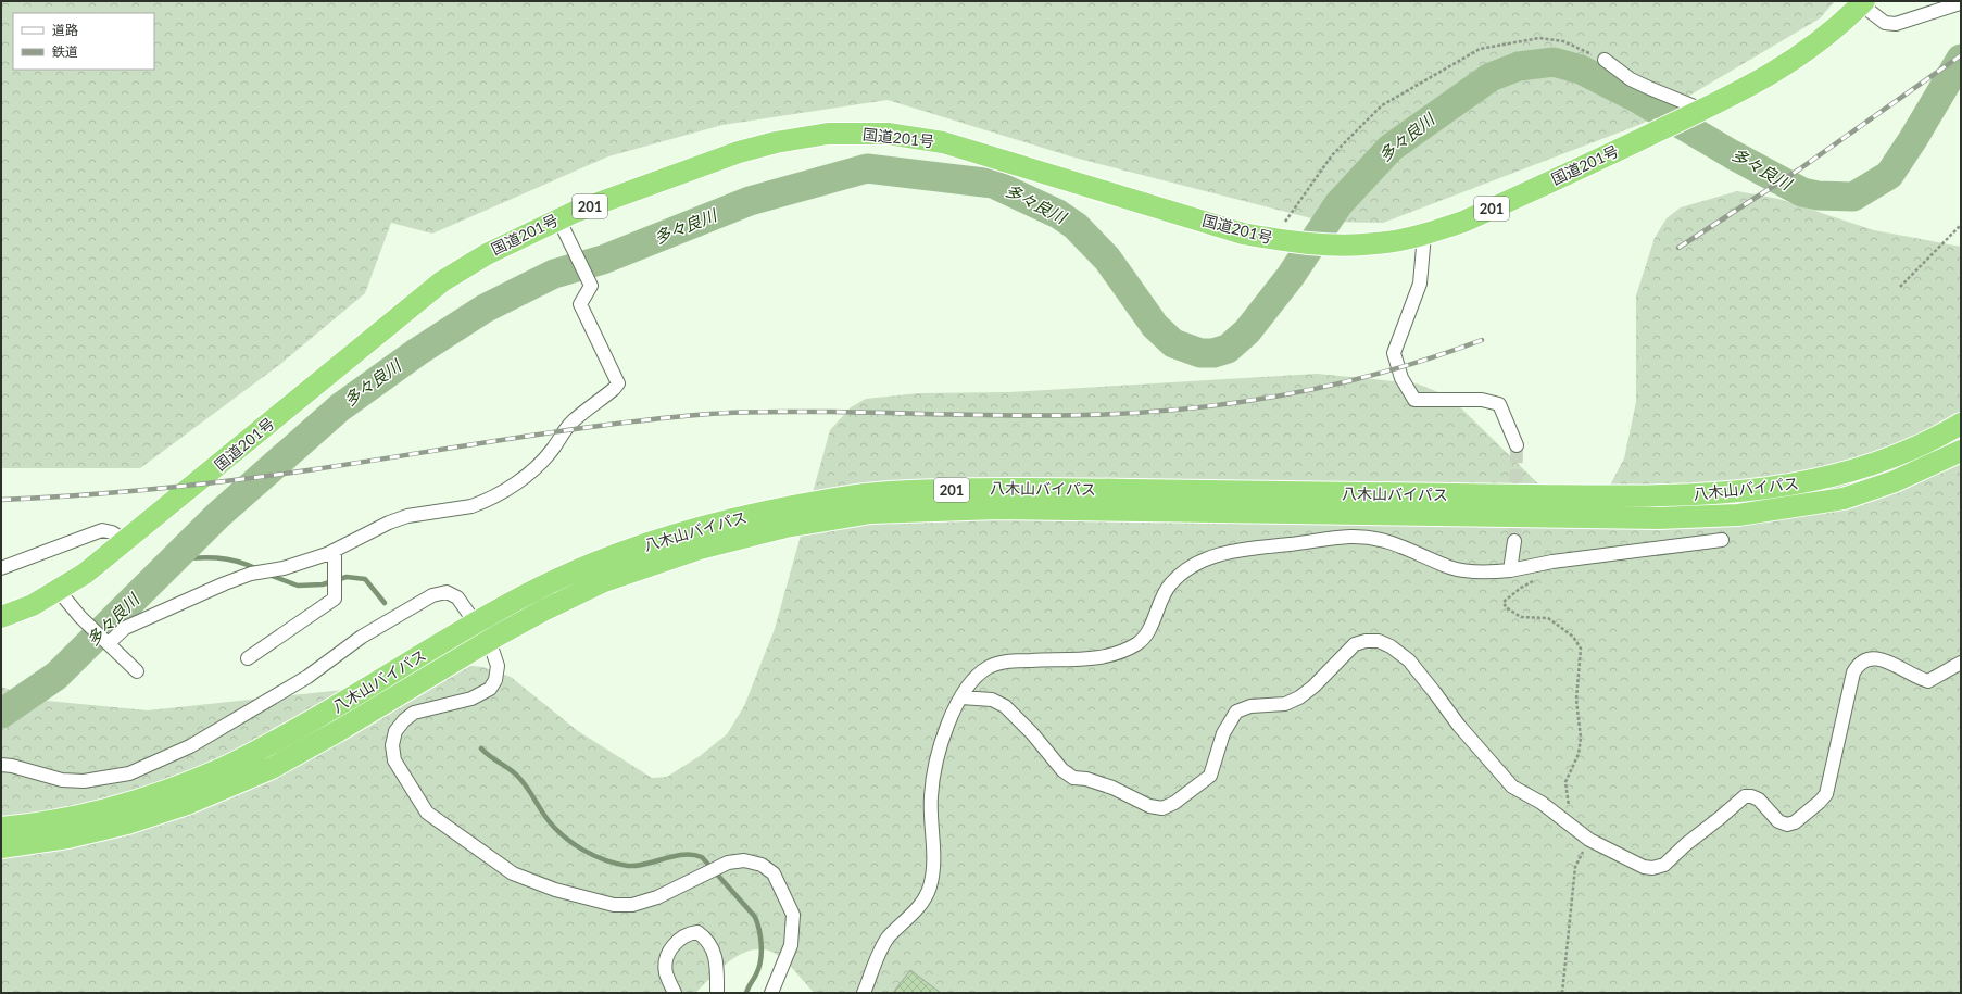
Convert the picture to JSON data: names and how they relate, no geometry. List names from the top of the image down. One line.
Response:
{"streets":{"highway":["国道201号","201","八木山バイパス"]},"water":["多々良川"],"legend":["道路","鉄道"]}
